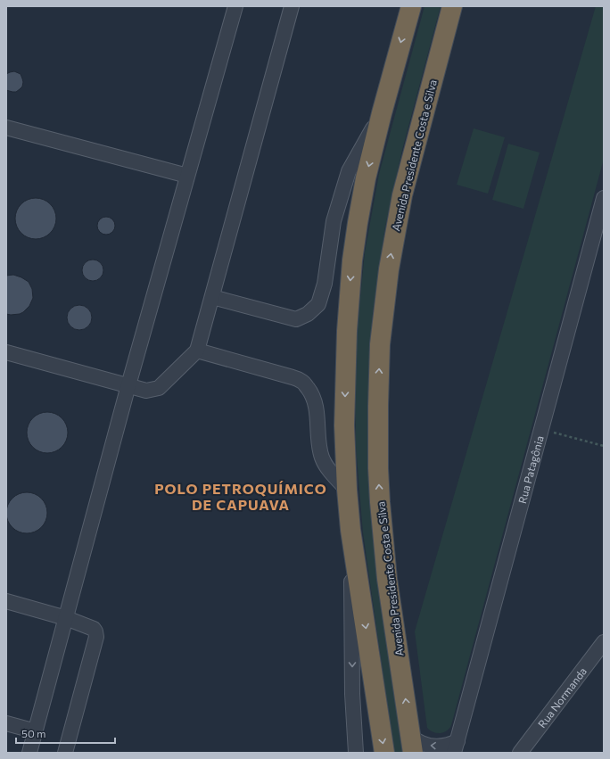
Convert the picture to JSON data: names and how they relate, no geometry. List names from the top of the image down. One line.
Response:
{"streets":{"highway":["Avenida Presidente Costa e Silva"],"street":["Rua Patagônia","Rua Normanda"]},"crossings":[["Avenida Presidente Costa e Silva","Rua Patagônia"]],"districts":["POLO PETROQUÍMICO DE CAPUAVA"],"scale_bar":"50 m"}
